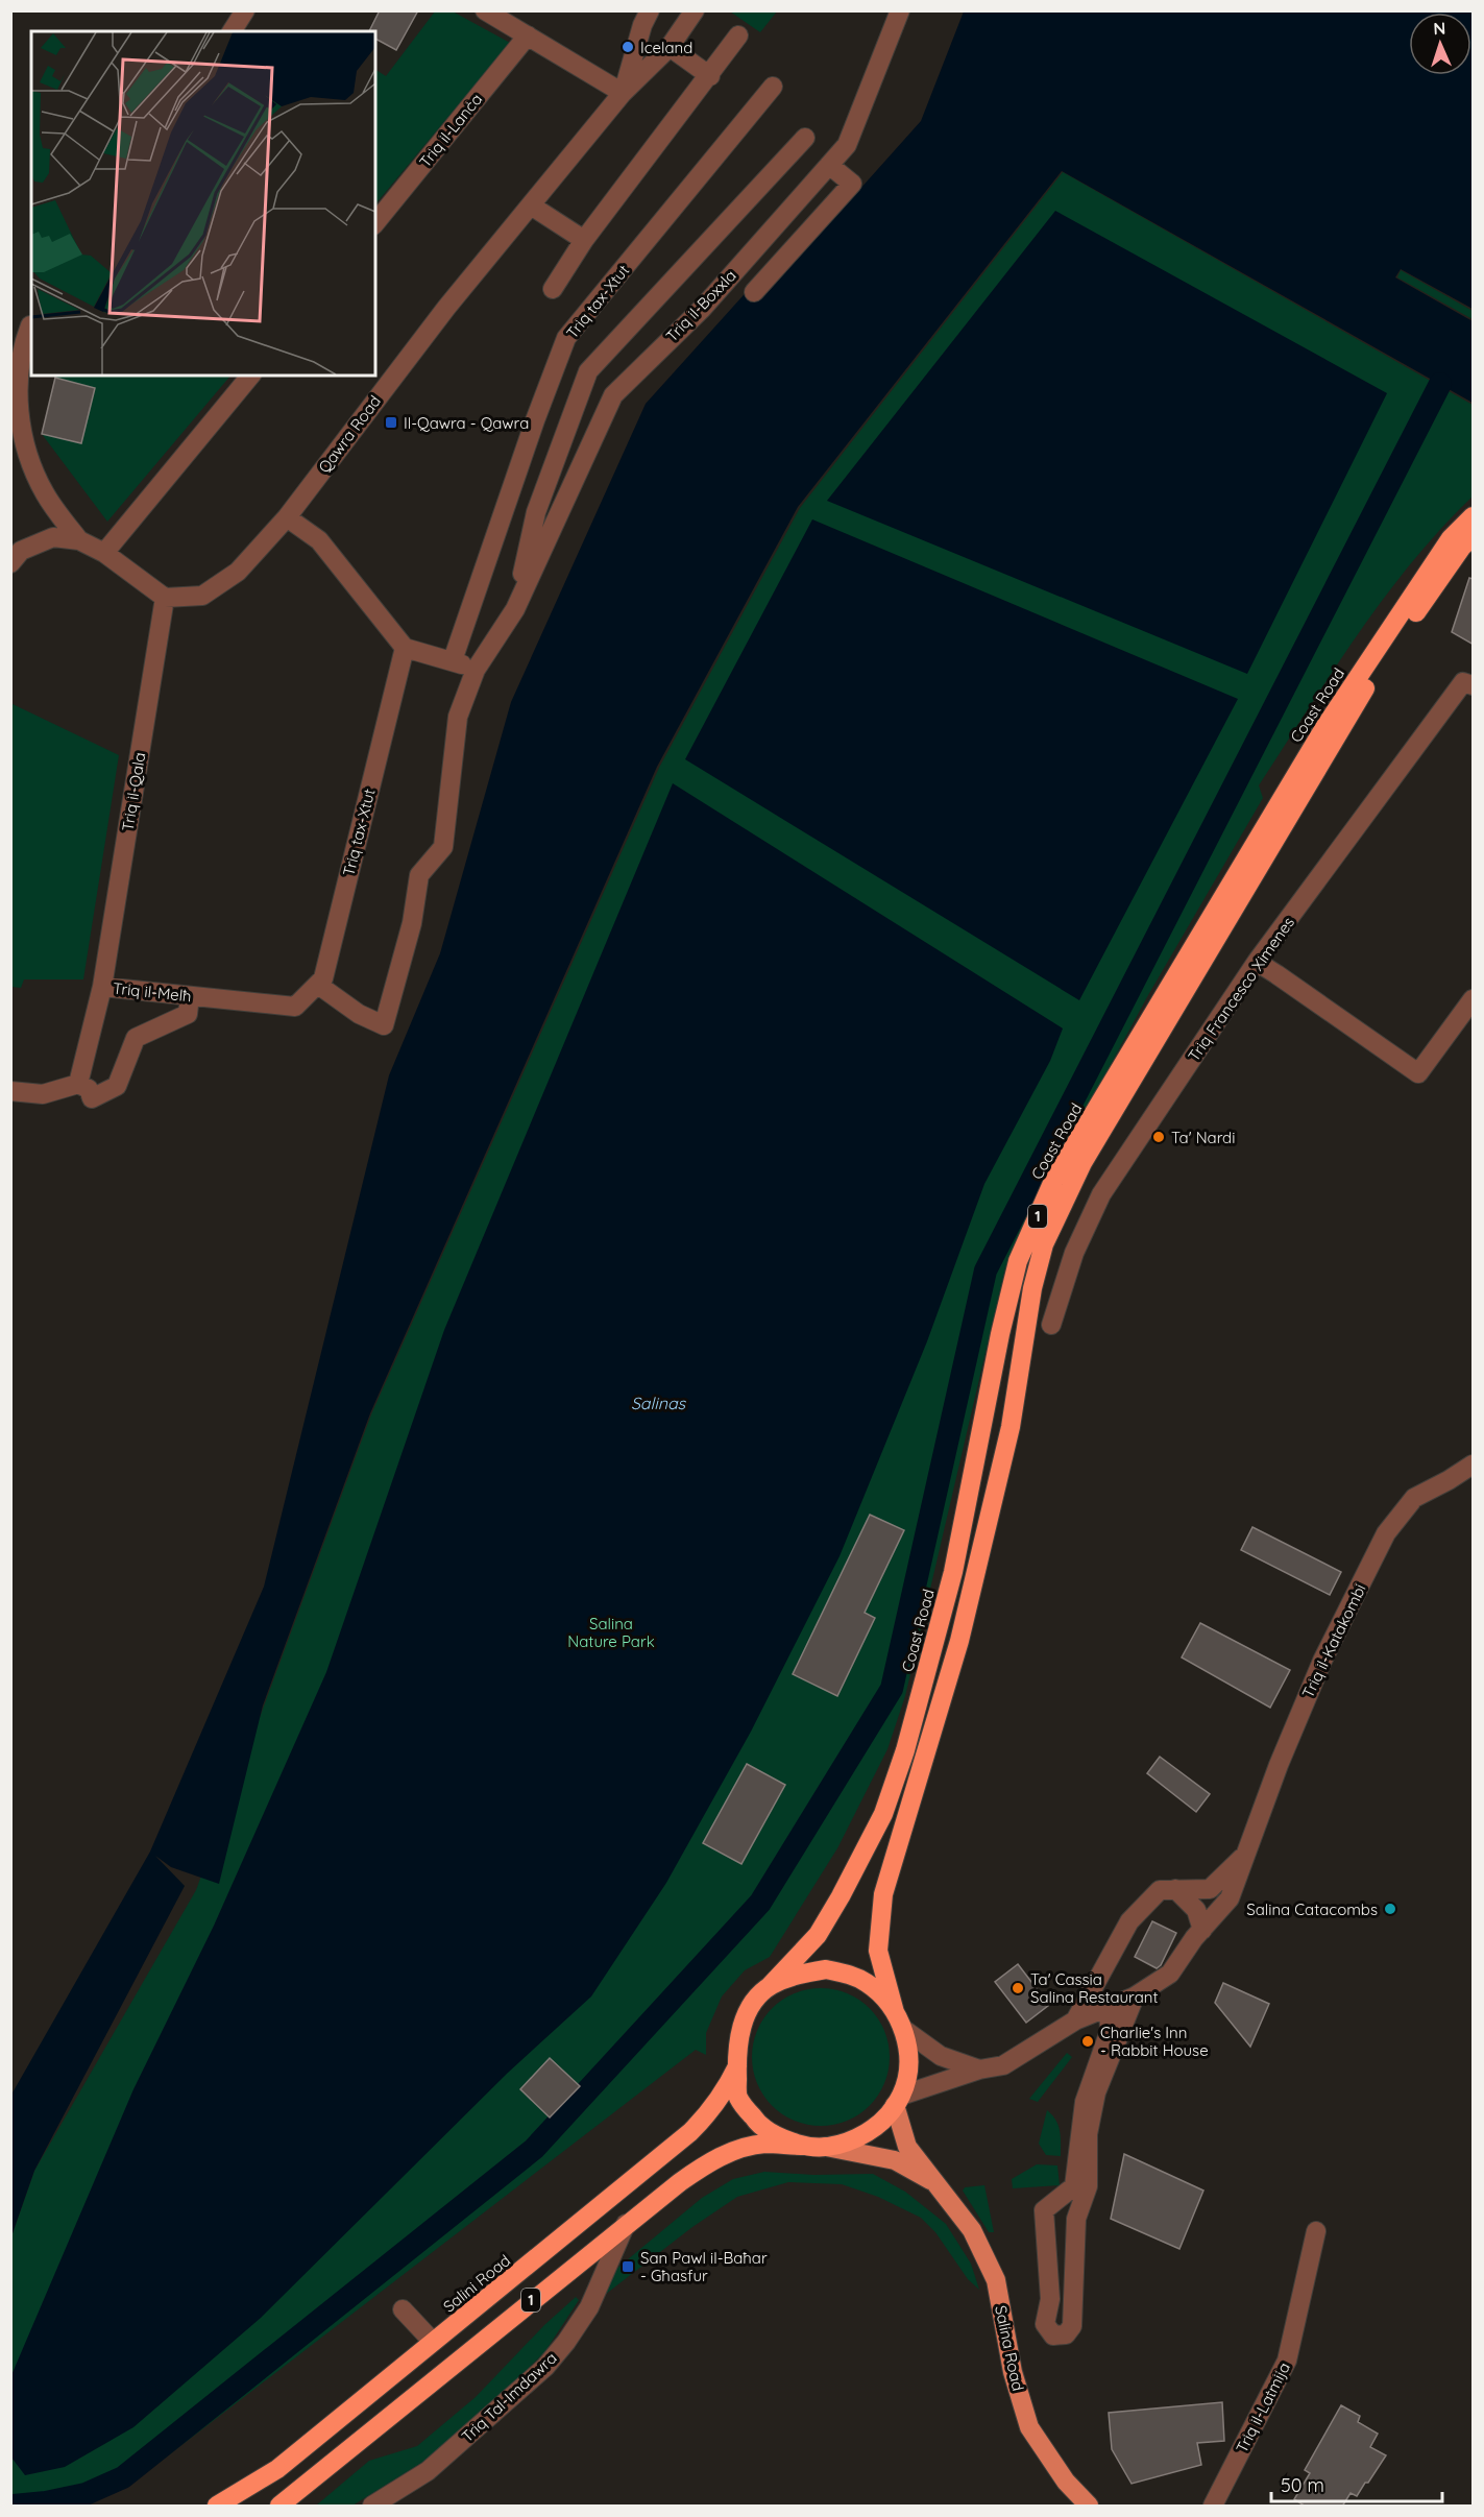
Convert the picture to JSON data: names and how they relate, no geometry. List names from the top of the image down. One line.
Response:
{"streets":{"highway":["Coast Road","1","Salini Road"],"main road":["Salina Road"],"street":["Triq il-Lanċa","Triq tax-Xtut","Triq il-Boxxla","Qawra Road","Triq il-Qala","Triq Francesco Ximenes","Triq il-Melħ","Triq il-Katakombi","Triq Tal-Imdawra","Triq il-Latmija"]},"crossings":[["Triq tax-Xtut","Triq il-Boxxla"],["Triq tax-Xtut","Triq il-Melħ"],["Qawra Road","Triq il-Qala"],["Coast Road","1"],["Coast Road","Triq il-Katakombi"],["Coast Road","Salini Road"],["Coast Road","Salina Road"],["Triq il-Qala","Triq il-Melħ"],["1","Triq il-Katakombi"],["1","Salini Road"],["1","Salina Road"],["1","Triq Tal-Imdawra"],["Triq il-Katakombi","Salini Road"],["Triq il-Katakombi","Salina Road"],["Salini Road","Salina Road"]],"water":["Salinas"],"parks":["Salina Nature Park"],"places":{"other":["Iceland","Ta' Nardi","Salina Catacombs","Ta' Cassia Salina Restaurant","Charlie's Inn - Rabbit House"],"transit":["Il-Qawra - Qawra","San Pawl il-Baħar - Għasfur"]},"scale_bar":"50 m","north":"top"}
